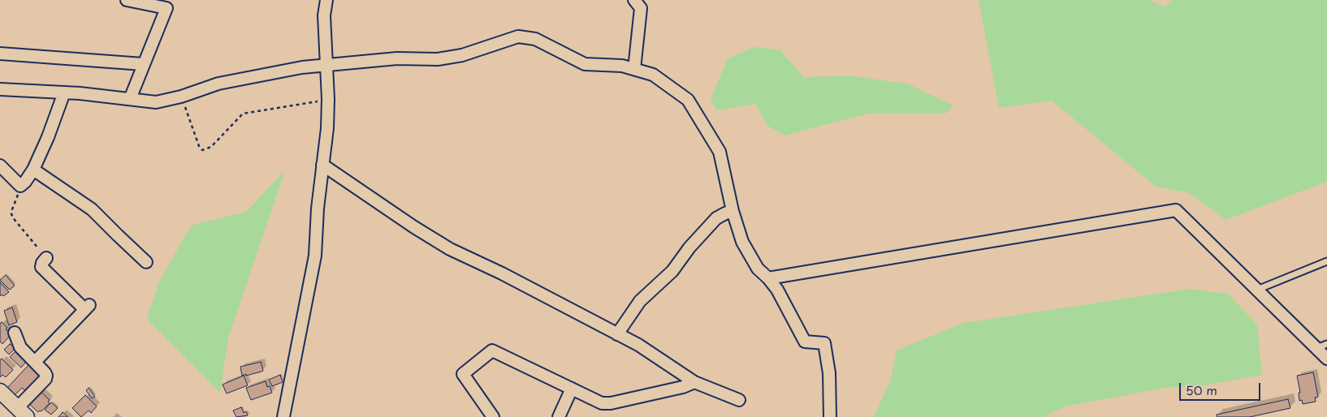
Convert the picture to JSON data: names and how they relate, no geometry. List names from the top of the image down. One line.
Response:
{"scale_bar":"50 m"}
